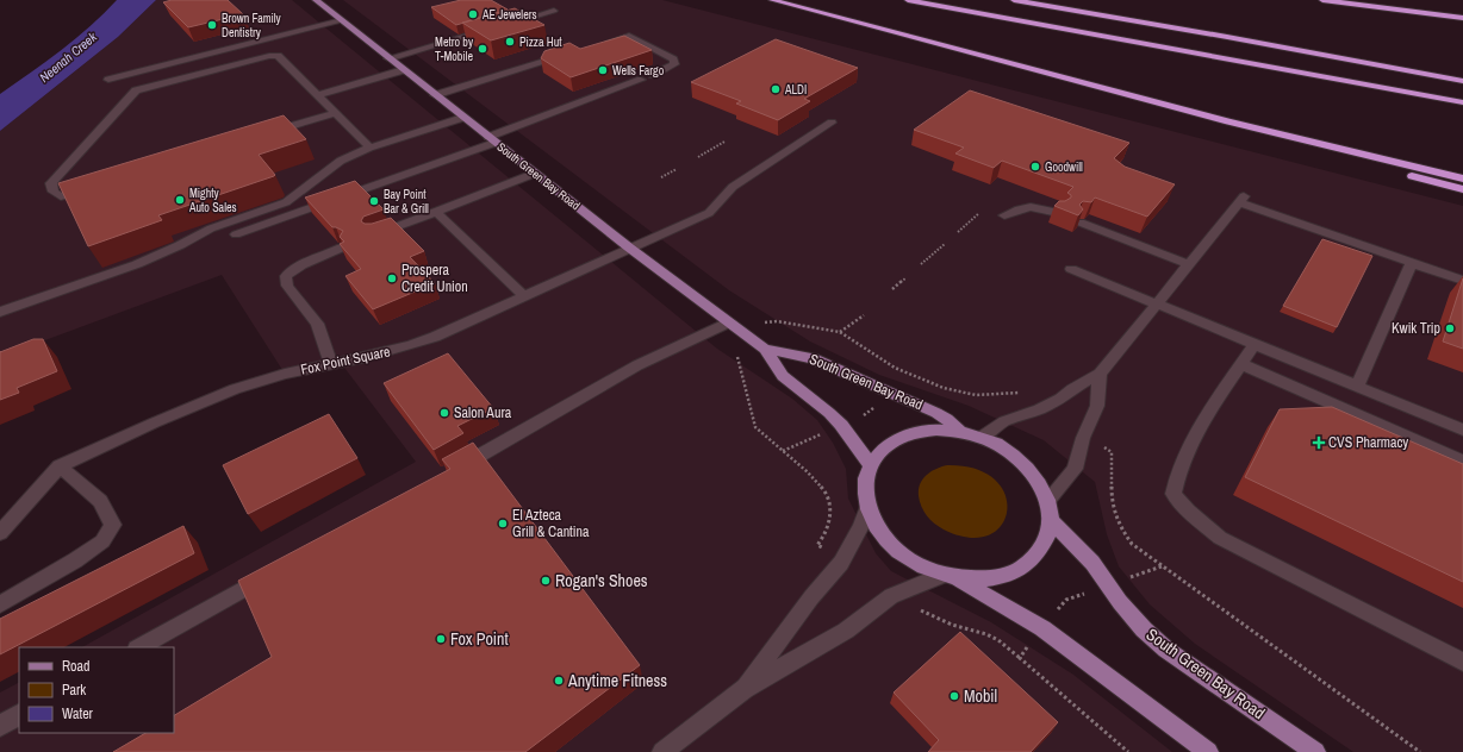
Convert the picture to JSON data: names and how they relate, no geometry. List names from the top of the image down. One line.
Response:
{"streets":{"main road":["South Green Bay Road"],"street":["Fox Point Square"]},"crossings":[["South Green Bay Road","Fox Point Square"]],"water":["Neenah Creek"],"places":{"other":["AE Jewelers","Brown Family Dentistry","Pizza Hut","Metro by T-Mobile","Wells Fargo","ALDI","Goodwill","Mighty Auto Sales","Bay Point Bar & Grill","Prospera Credit Union","Kwik Trip","Salon Aura","El Azteca Grill & Cantina","Rogan's Shoes","Fox Point","Anytime Fitness","Mobil"],"health":["CVS Pharmacy"]},"legend":["Road","Park","Water"]}
